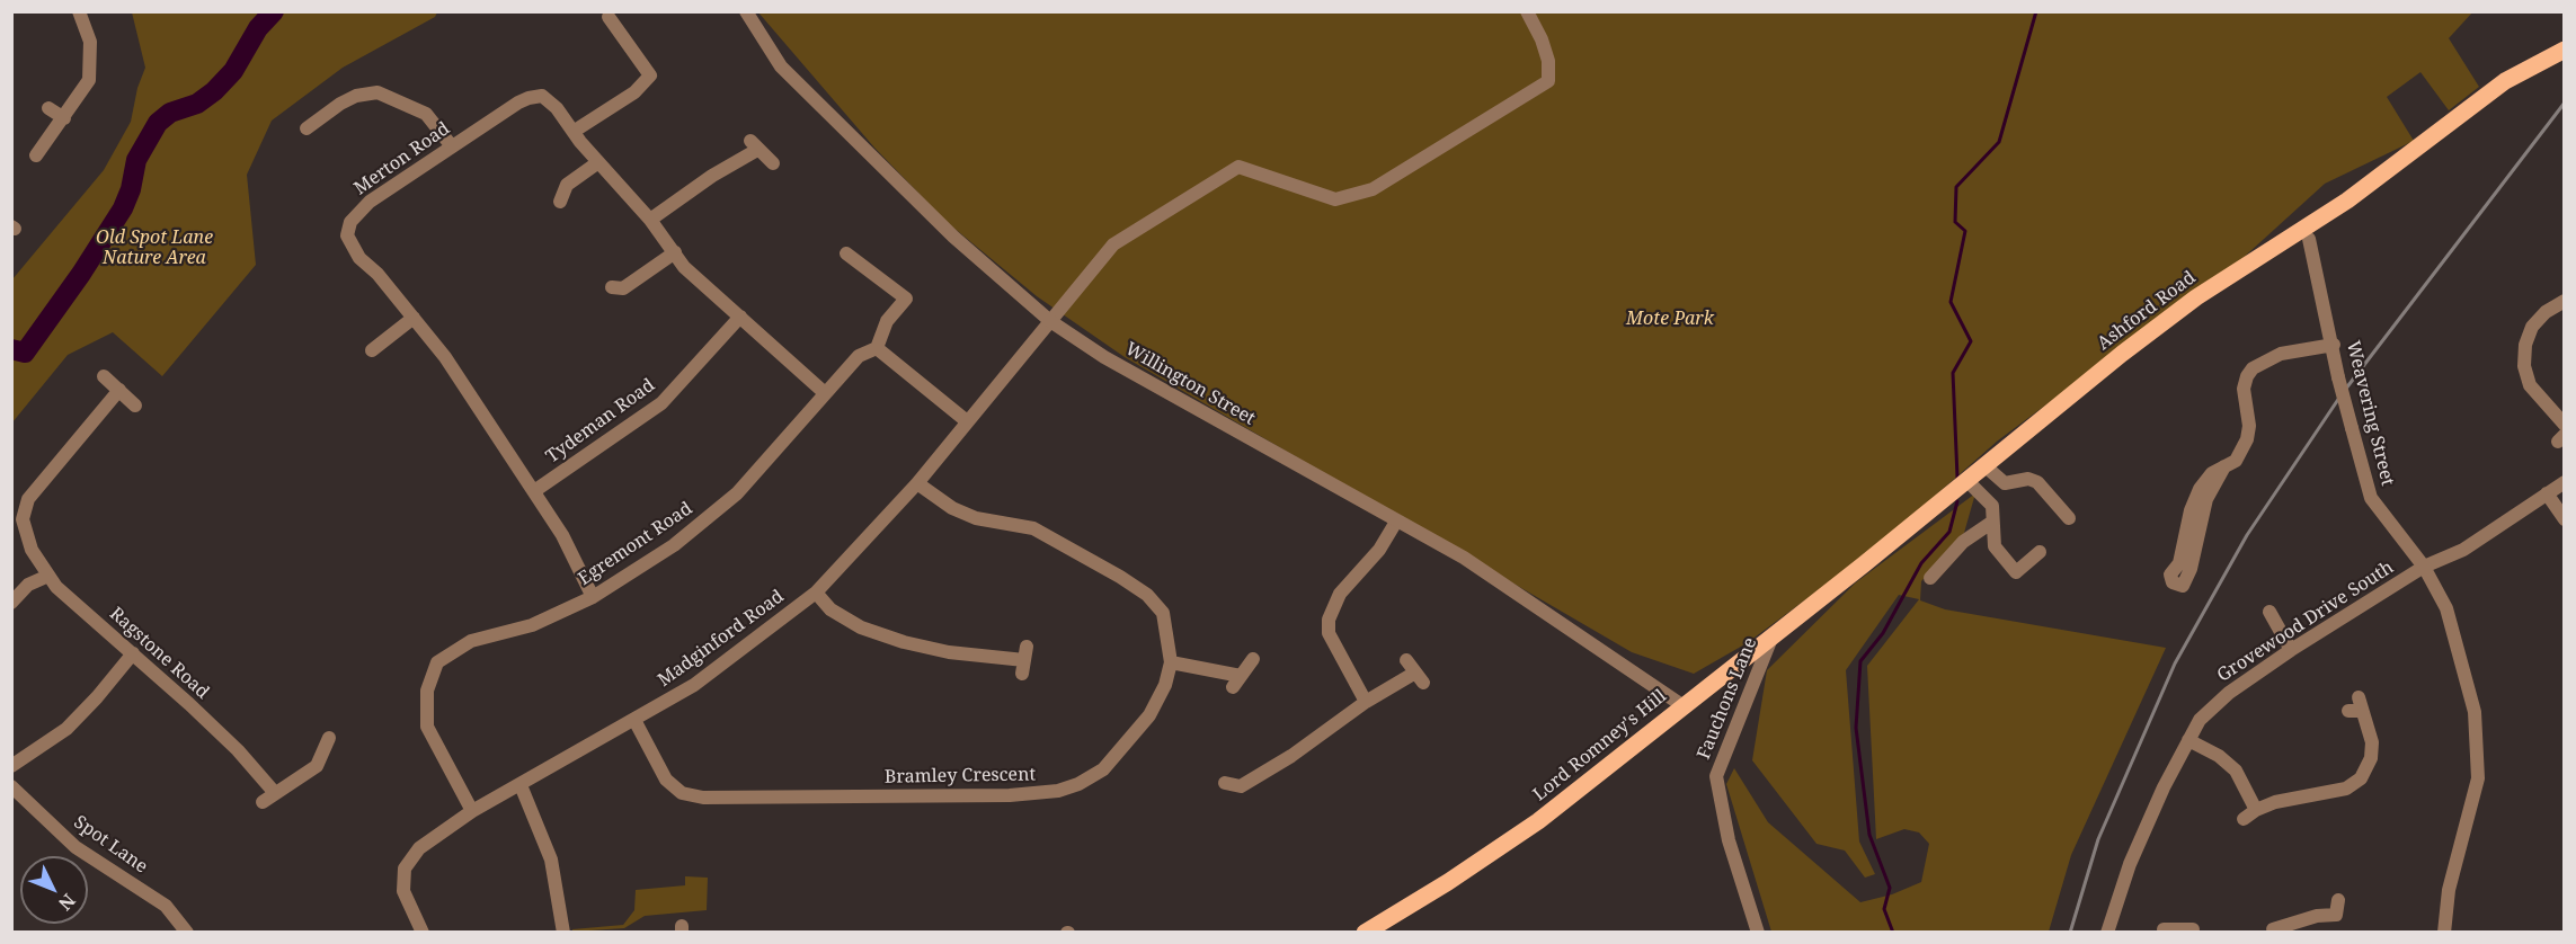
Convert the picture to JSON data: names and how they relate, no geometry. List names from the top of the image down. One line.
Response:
{"streets":{"main road":["Ashford Road","Lord Romney's Hill"],"street":["Merton Road","Willington Street","Weavering Street","Tydeman Road","Egremont Road","Grovewood Drive South","Madginford Road","Ragstone Road","Fauchons Lane","Bramley Crescent","Spot Lane"]},"crossings":[["Merton Road","Tydeman Road"],["Merton Road","Egremont Road"],["Ashford Road","Fauchons Lane"],["Ashford Road","Lord Romney's Hill"],["Willington Street","Madginford Road"],["Willington Street","Lord Romney's Hill"],["Weavering Street","Grovewood Drive South"],["Egremont Road","Madginford Road"],["Madginford Road","Bramley Crescent"],["Fauchons Lane","Lord Romney's Hill"]],"parks":["Old Spot Lane Nature Area","Mote Park"],"north":"bottom right"}
